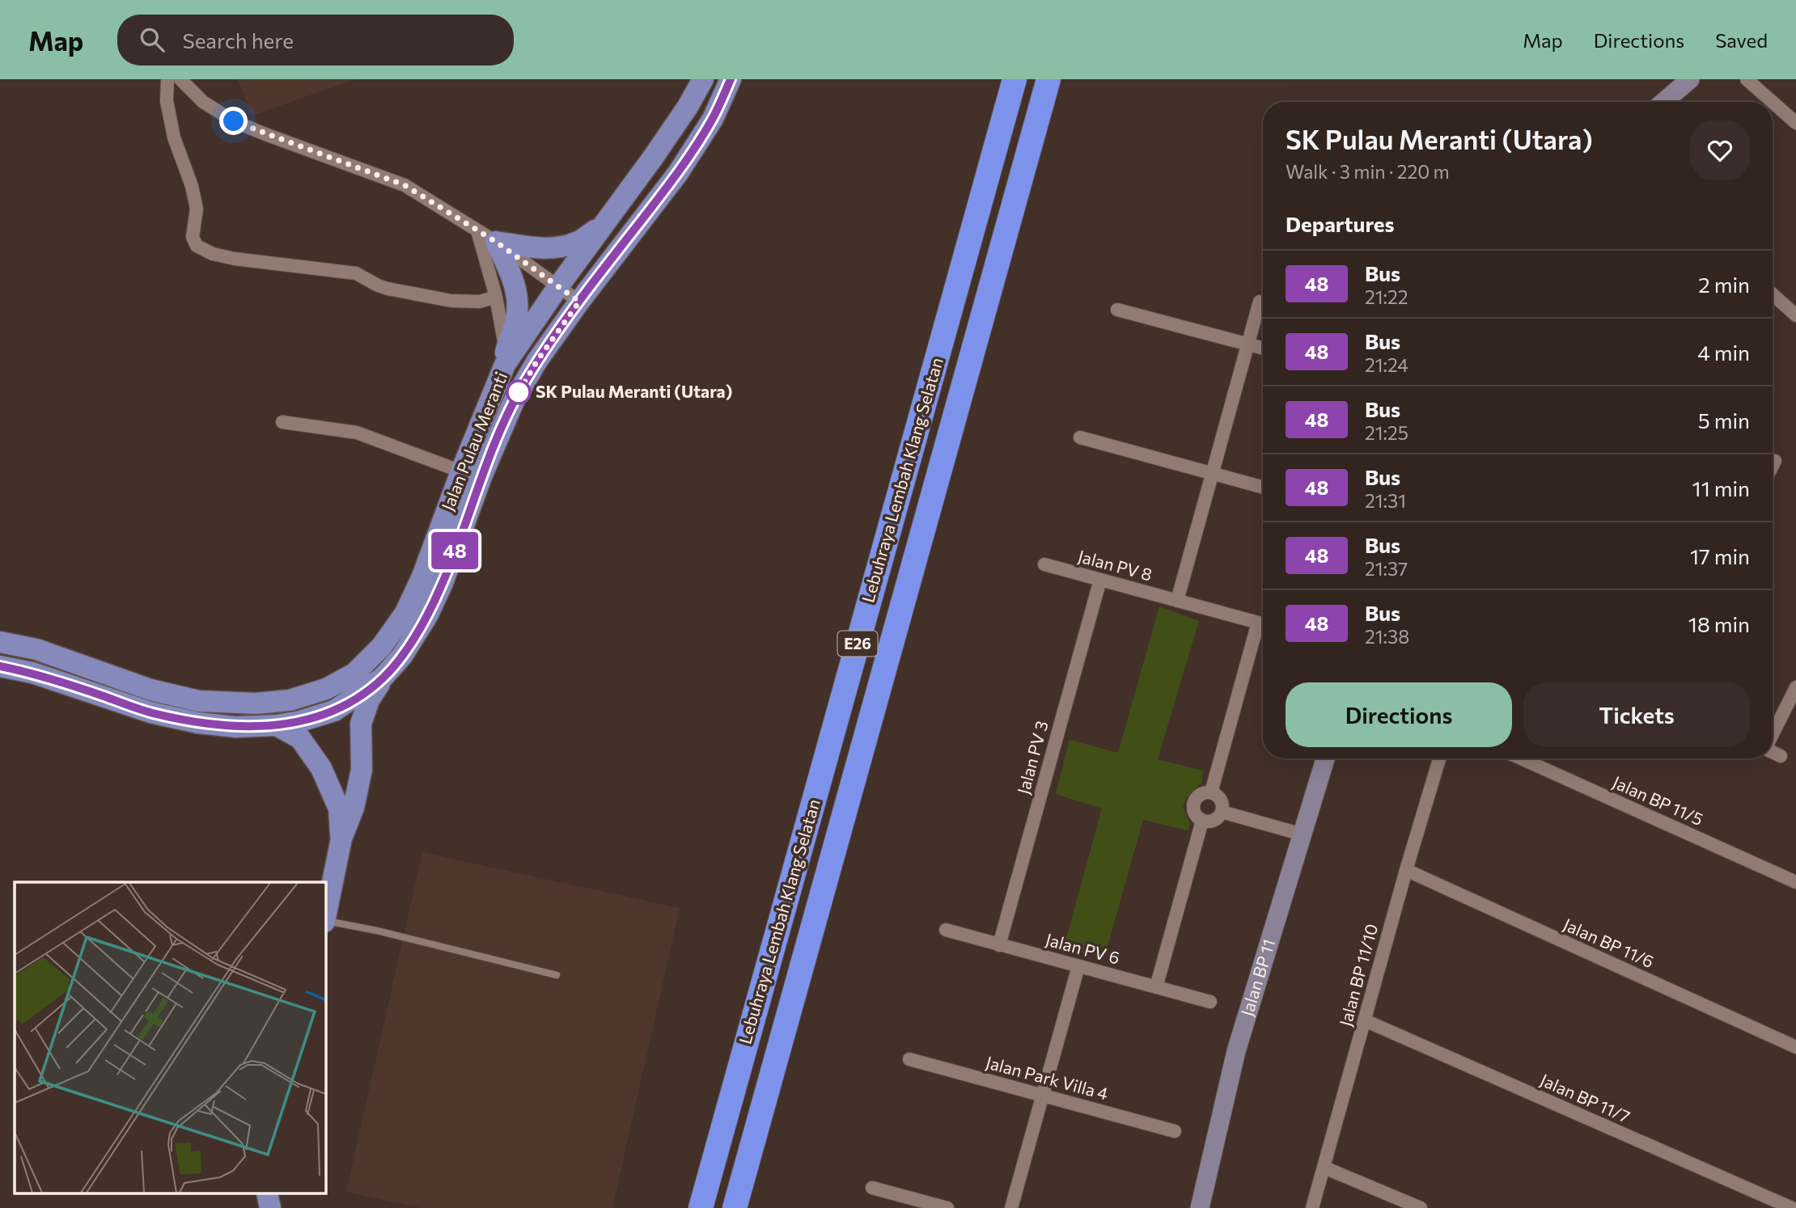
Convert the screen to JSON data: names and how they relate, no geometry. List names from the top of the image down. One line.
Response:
{"streets":{"highway":["Lebuhraya Lembah Klang Selatan","E26"],"main road":["Jalan Pulau Meranti"],"street":["Jalan PV 8","Jalan PV 3","Jalan BP 11/5","Jalan BP 11/6","Jalan PV 6","Jalan BP 11/10","Jalan BP 11","Jalan Park Villa 4","Jalan BP 11/7"]},"crossings":[["Jalan PV 8","Jalan PV 3"],["Jalan PV 3","Jalan PV 6"],["Jalan BP 11/6","Jalan BP 11/10"],["Jalan BP 11/10","Jalan BP 11/7"]],"places":["SK Pulau Meranti (Utara)"],"lines":["bus line 48"],"page":{"header":"Map","search":"Search here","nav":["Map","Directions","Saved"],"on_map":"48","heading":[["SK Pulau Meranti (Utara)","Walk · 3 min · 220 m"],"Departures"],"list":[{"mark":"48","name":"Bus","note":"21:22","value":"2 min"},{"mark":"48","name":"Bus","note":"21:24","value":"4 min"},{"mark":"48","name":"Bus","note":"21:25","value":"5 min"},{"mark":"48","name":"Bus","note":"21:31","value":"11 min"},{"mark":"48","name":"Bus","note":"21:37","value":"17 min"},{"mark":"48","name":"Bus","note":"21:38","value":"18 min"}],"buttons":["Directions","Tickets"]}}
